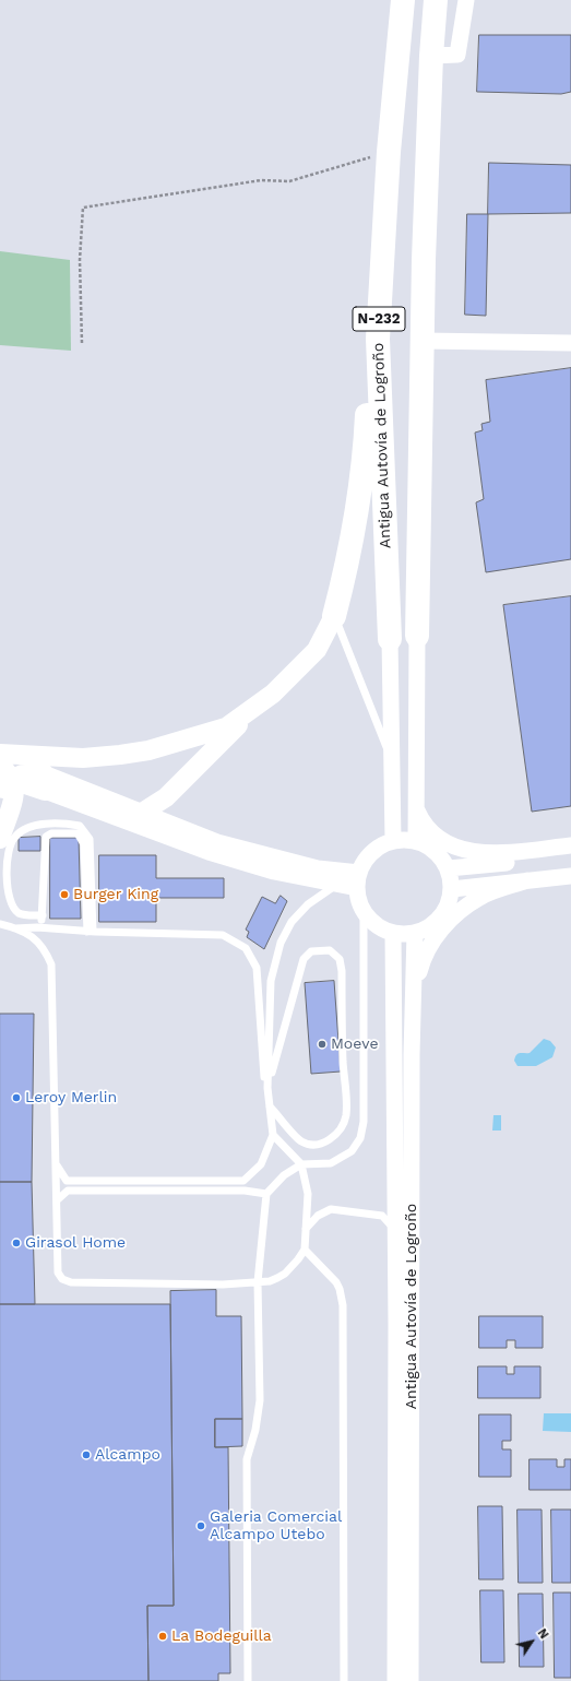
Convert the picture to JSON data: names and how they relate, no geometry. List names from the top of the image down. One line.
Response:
{"streets":{"highway":["N-232","Antigua Autovía de Logroño"]},"places":["Burger King","Moeve","Leroy Merlin","Girasol Home","Alcampo","Galeria Comercial Alcampo Utebo","La Bodeguilla"],"north":"top right"}
